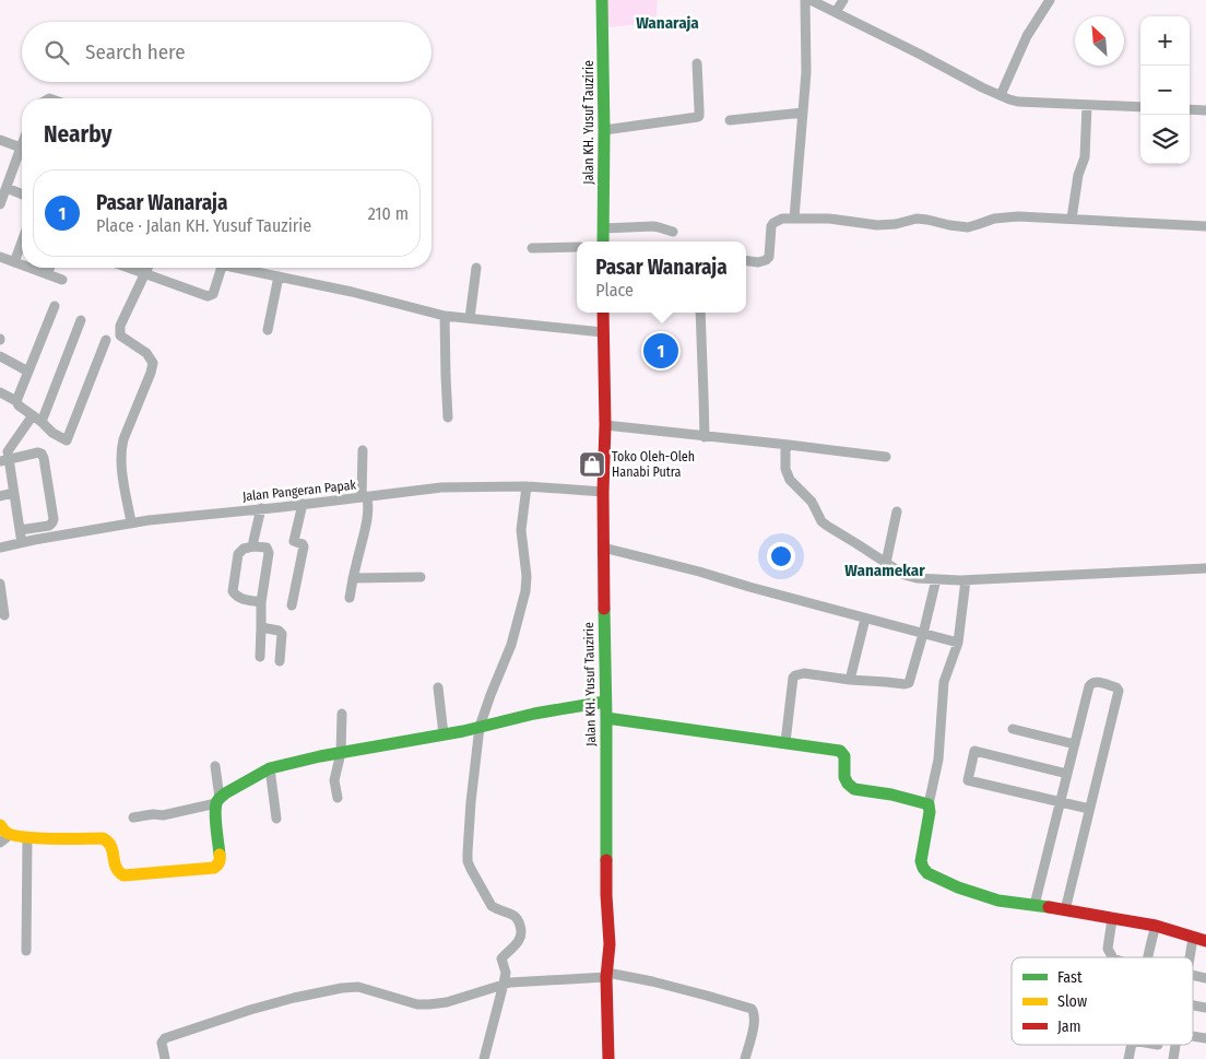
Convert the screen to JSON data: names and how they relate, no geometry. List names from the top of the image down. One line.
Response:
{"streets":{"street":["Jalan KH. Yusuf Tauzirie","Jalan Pangeran Papak"]},"crossings":[["Jalan KH. Yusuf Tauzirie","Jalan Pangeran Papak"]],"districts":["Wanaraja","Wanamekar"],"places":{"shop":["Toko Oleh-Oleh Hanabi Putra"]},"legend":["Fast","Slow","Jam"],"north":"top left","page":{"map_buttons":["+","−"],"search":"Search here","heading":"Nearby","list":[{"mark":"1","name":"Pasar Wanaraja","note":"Place · Jalan KH. Yusuf Tauzirie","value":"210 m"}],"popup":["Pasar Wanaraja","Place"],"pins":"1"}}
